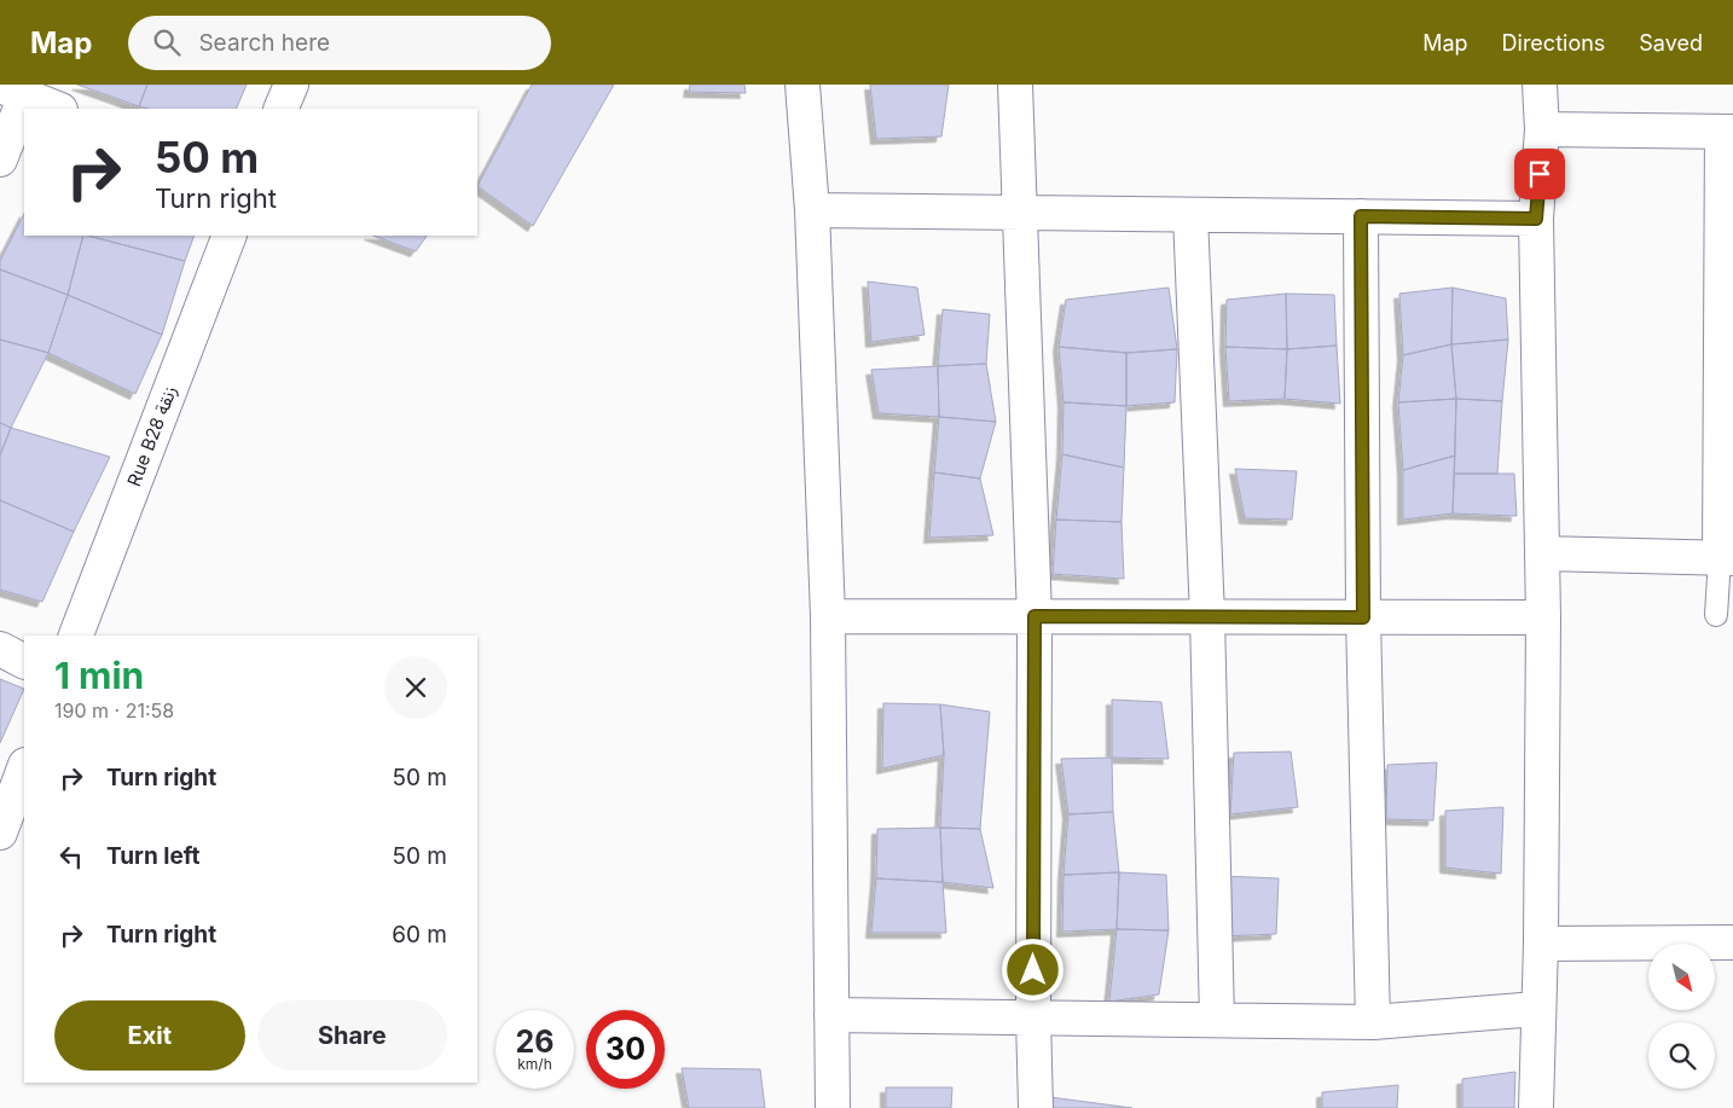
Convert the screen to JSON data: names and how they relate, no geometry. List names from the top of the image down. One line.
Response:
{"streets":{"street":["Rue B28 زنقة"]},"north":"bottom right","page":{"header":"Map","search":"Search here","nav":["Map","Directions","Saved"],"turn":["50 m","Turn right"],"heading":["1 min","190 m · 21:58"],"list":[{"name":"Turn right","value":"50 m"},{"name":"Turn left","value":"50 m"},{"name":"Turn right","value":"60 m"}],"buttons":["Exit","Share"],"speed":"26 km/h","limit":"30"}}
